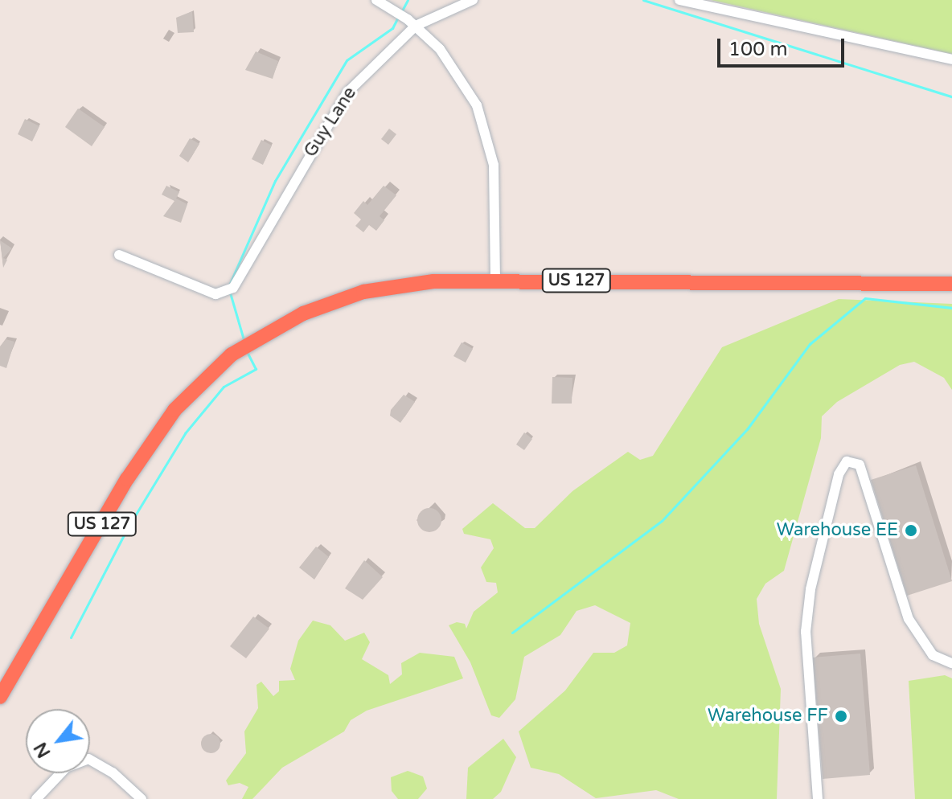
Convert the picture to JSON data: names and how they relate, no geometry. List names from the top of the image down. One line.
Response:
{"streets":{"highway":["US 127"],"street":["Guy Lane"]},"places":["Warehouse EE","Warehouse FF"],"scale_bar":"100 m","north":"bottom left"}
